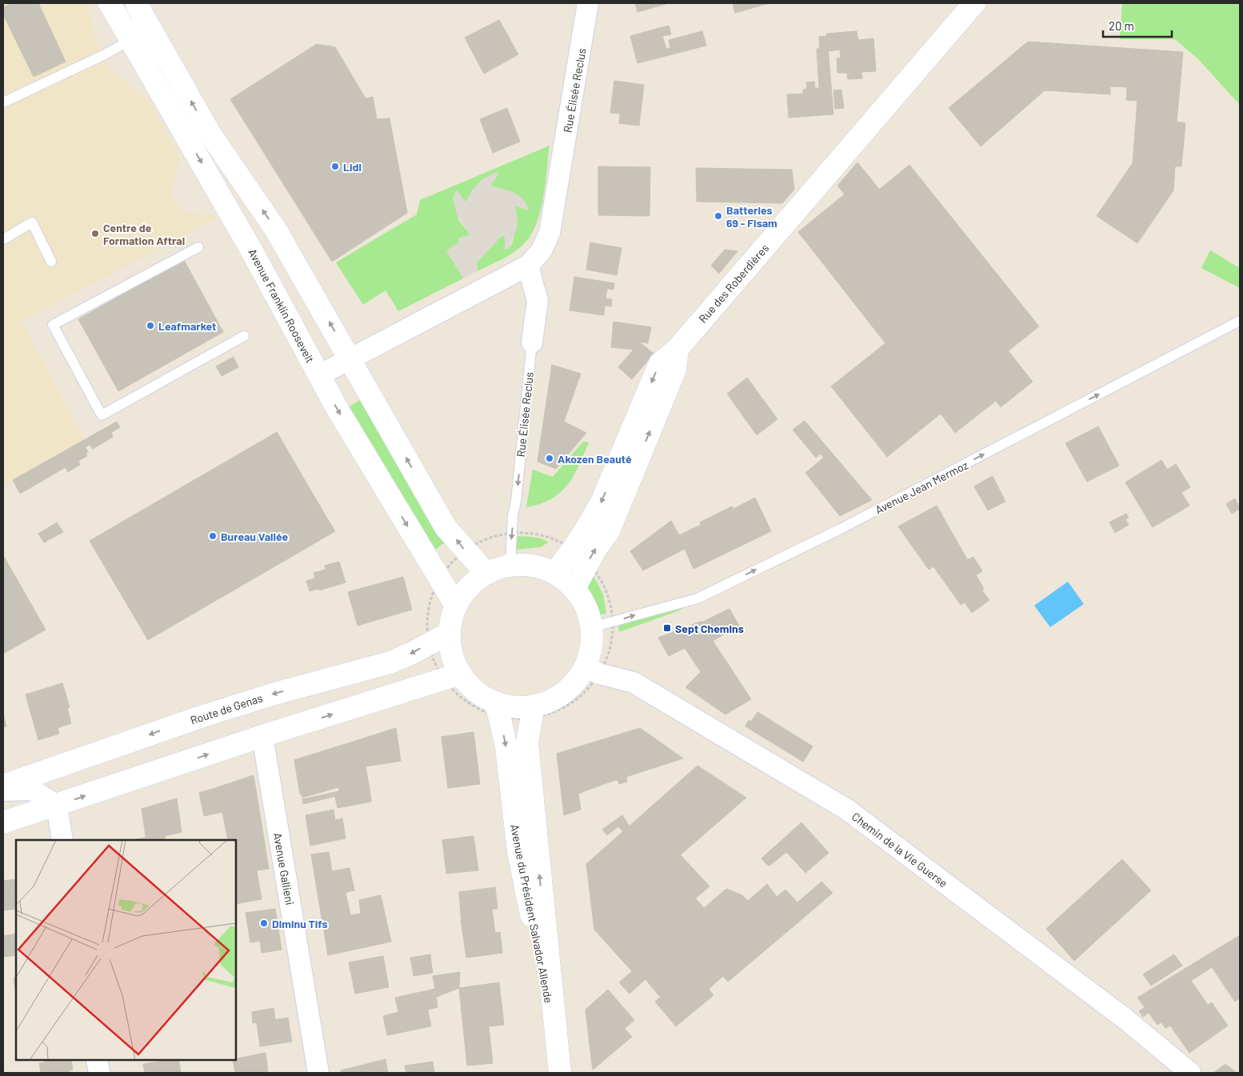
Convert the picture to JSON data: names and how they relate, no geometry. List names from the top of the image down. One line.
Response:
{"streets":{"main road":["Rue des Roberdières","Avenue Franklin Roosevelt","Route de Genas","Avenue du Président Salvador Allende"],"street":["Rue Élisée Reclus","Chemin de la Vie Guerse","Avenue Gallieni"],"lane":["Avenue Jean Mermoz"]},"crossings":[["Rue Élisée Reclus","Avenue Franklin Roosevelt"]],"one_way":["Avenue Jean Mermoz"],"places":{"other":["Lidl","Batteries 69 - Fisam","Centre de Formation Aftral","Leafmarket","Akozen Beauté","Bureau Vallée","Diminu Tifs"],"transit":["Sept Chemins"]},"scale_bar":"20 m"}
